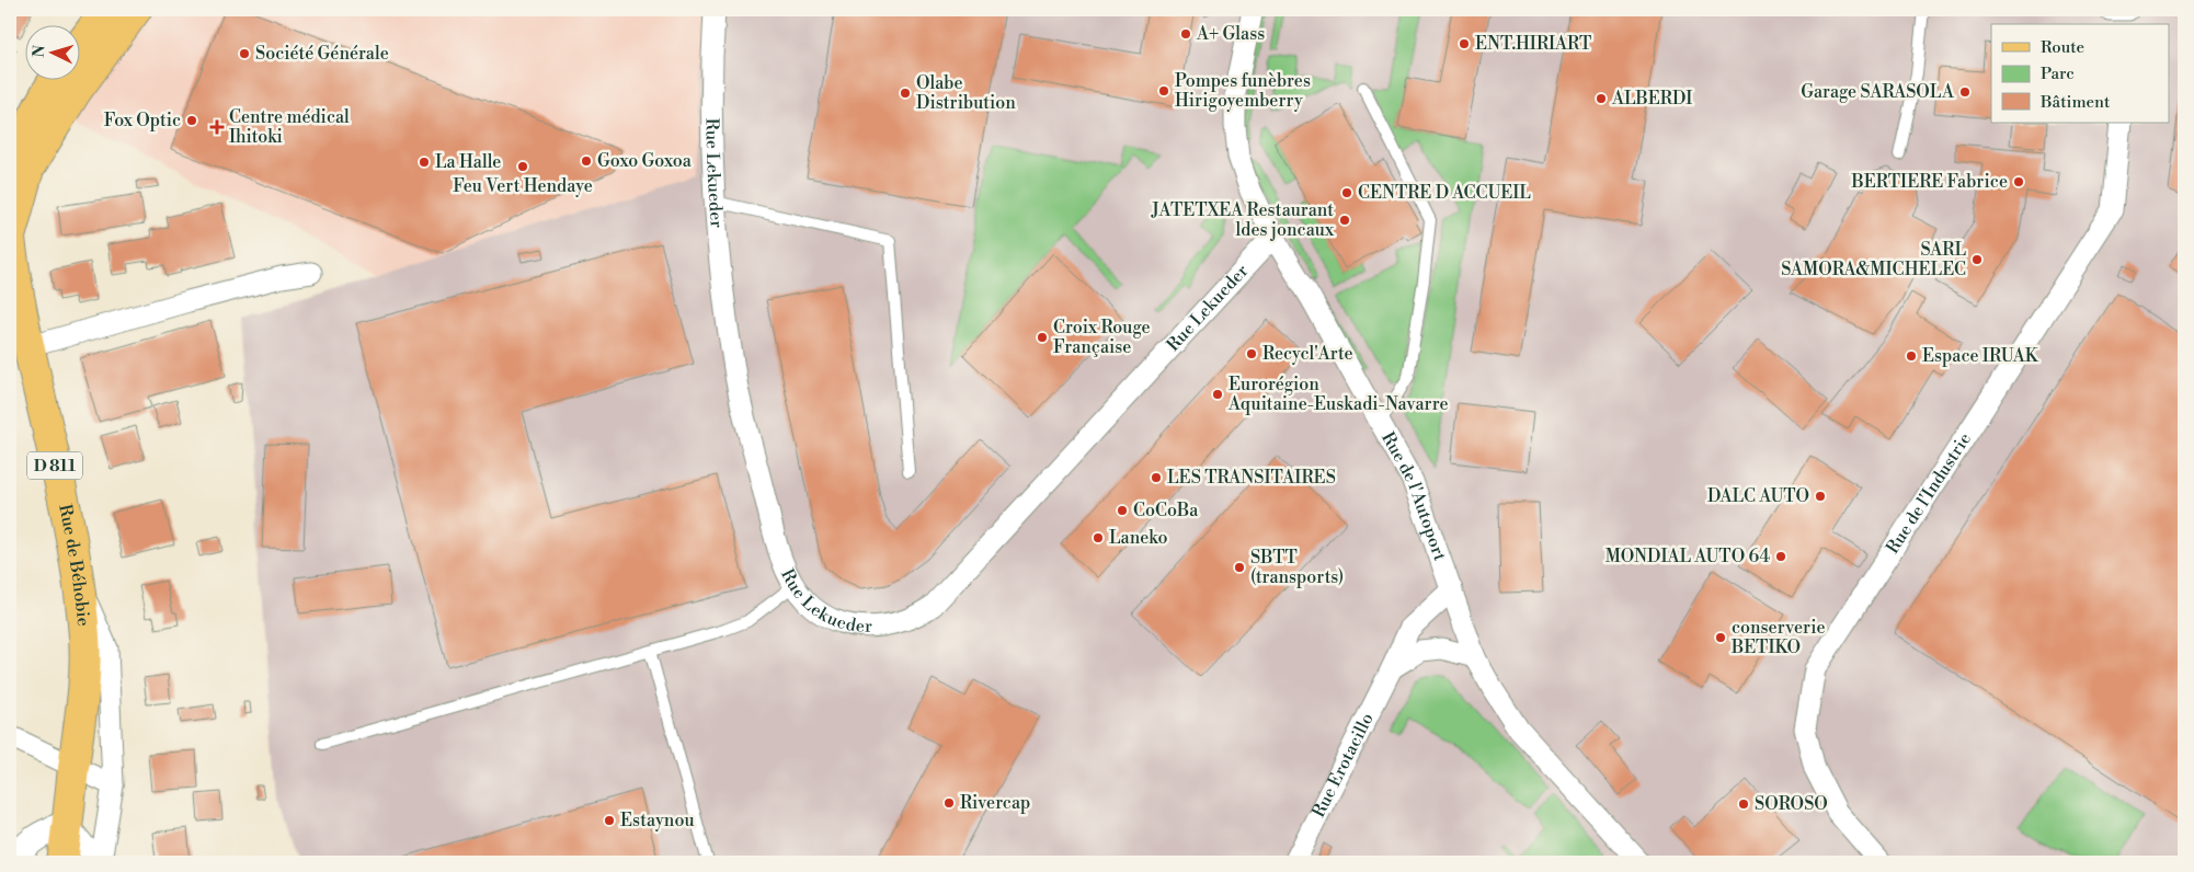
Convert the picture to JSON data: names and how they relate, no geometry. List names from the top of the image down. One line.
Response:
{"streets":{"main road":["D 811","Rue de Béhobie"],"street":["Rue Lekueder","Rue de l'Industrie","Rue de l'Autoport","Rue Erotacillo"]},"crossings":[["Rue Lekueder","Rue de l'Autoport"],["Rue de l'Autoport","Rue Erotacillo"]],"places":{"other":["A+ Glass","ENT.HIRIART","Société Générale","Pompes funèbres Hirigoyemberry","Garage SARASOLA","Olabe Distribution","ALBERDI","Fox Optic","Goxo Goxoa","La Halle","Feu Vert Hendaye","BERTIERE Fabrice","CENTRE D ACCUEIL","JATETXEA Restaurant ldes joncaux","SARL SAMORA&MICHELEC","Croix Rouge Française","Recycl'Arte","Espace IRUAK","Eurorégion Aquitaine-Euskadi-Navarre","LES TRANSITAIRES","DALC AUTO","CoCoBa","Laneko","MONDIAL AUTO 64","SBTT (transports)","conserverie BETIKO","Rivercap","SOROSO","Estaynou"],"health":["Centre médical Ihitoki"]},"legend":["Route","Parc","Bâtiment"],"north":"left"}
